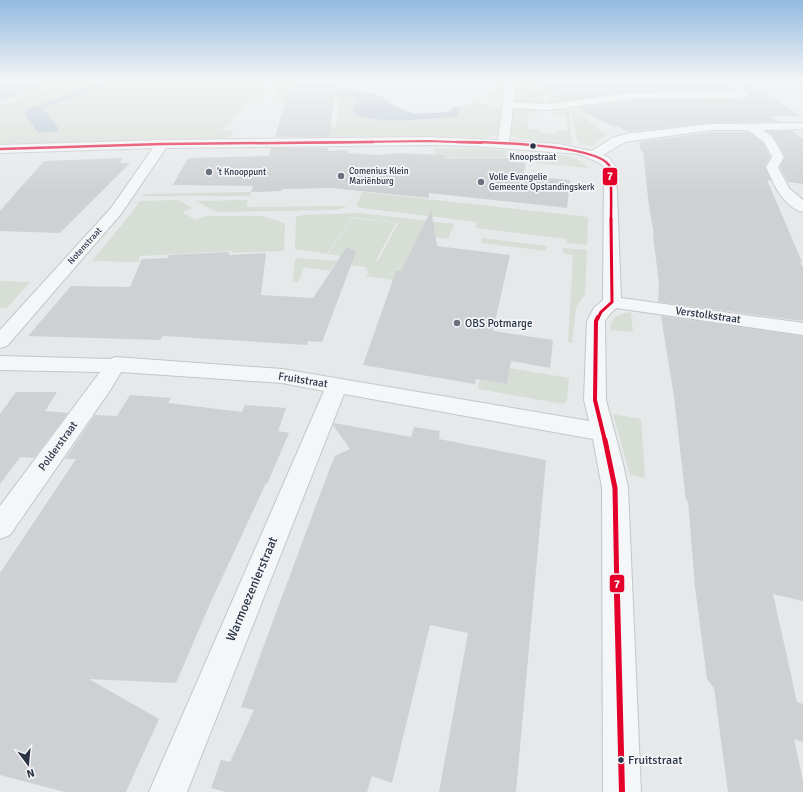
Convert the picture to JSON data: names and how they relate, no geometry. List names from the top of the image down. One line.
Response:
{"streets":{"street":["Notenstraat","Verstolkstraat","Fruitstraat","Polderstraat","Warmoezenierstraat"]},"crossings":[["Fruitstraat","Polderstraat"],["Fruitstraat","Warmoezenierstraat"]],"places":["Knoopstraat","'t Knooppunt","Comenius Klein Mariënburg","Volle Evangelie Gemeente Opstandingskerk","OBS Potmarge","Fruitstraat"],"lines":["transit line 7"],"north":"bottom"}
